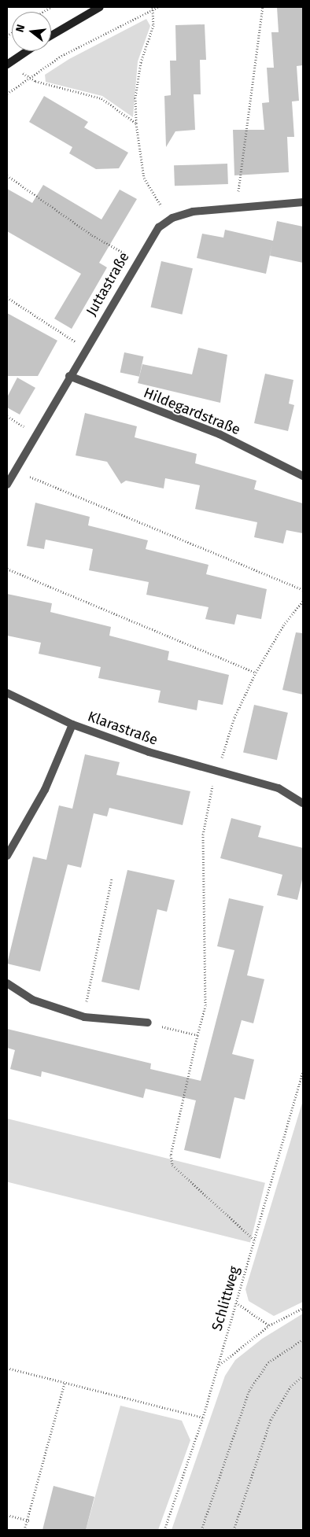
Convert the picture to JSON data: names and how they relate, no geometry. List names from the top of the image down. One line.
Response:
{"streets":{"street":["Juttastraße","Hildegardstraße","Klarastraße"],"path":["Schlittweg"]},"crossings":[["Juttastraße","Hildegardstraße"]],"north":"left"}
